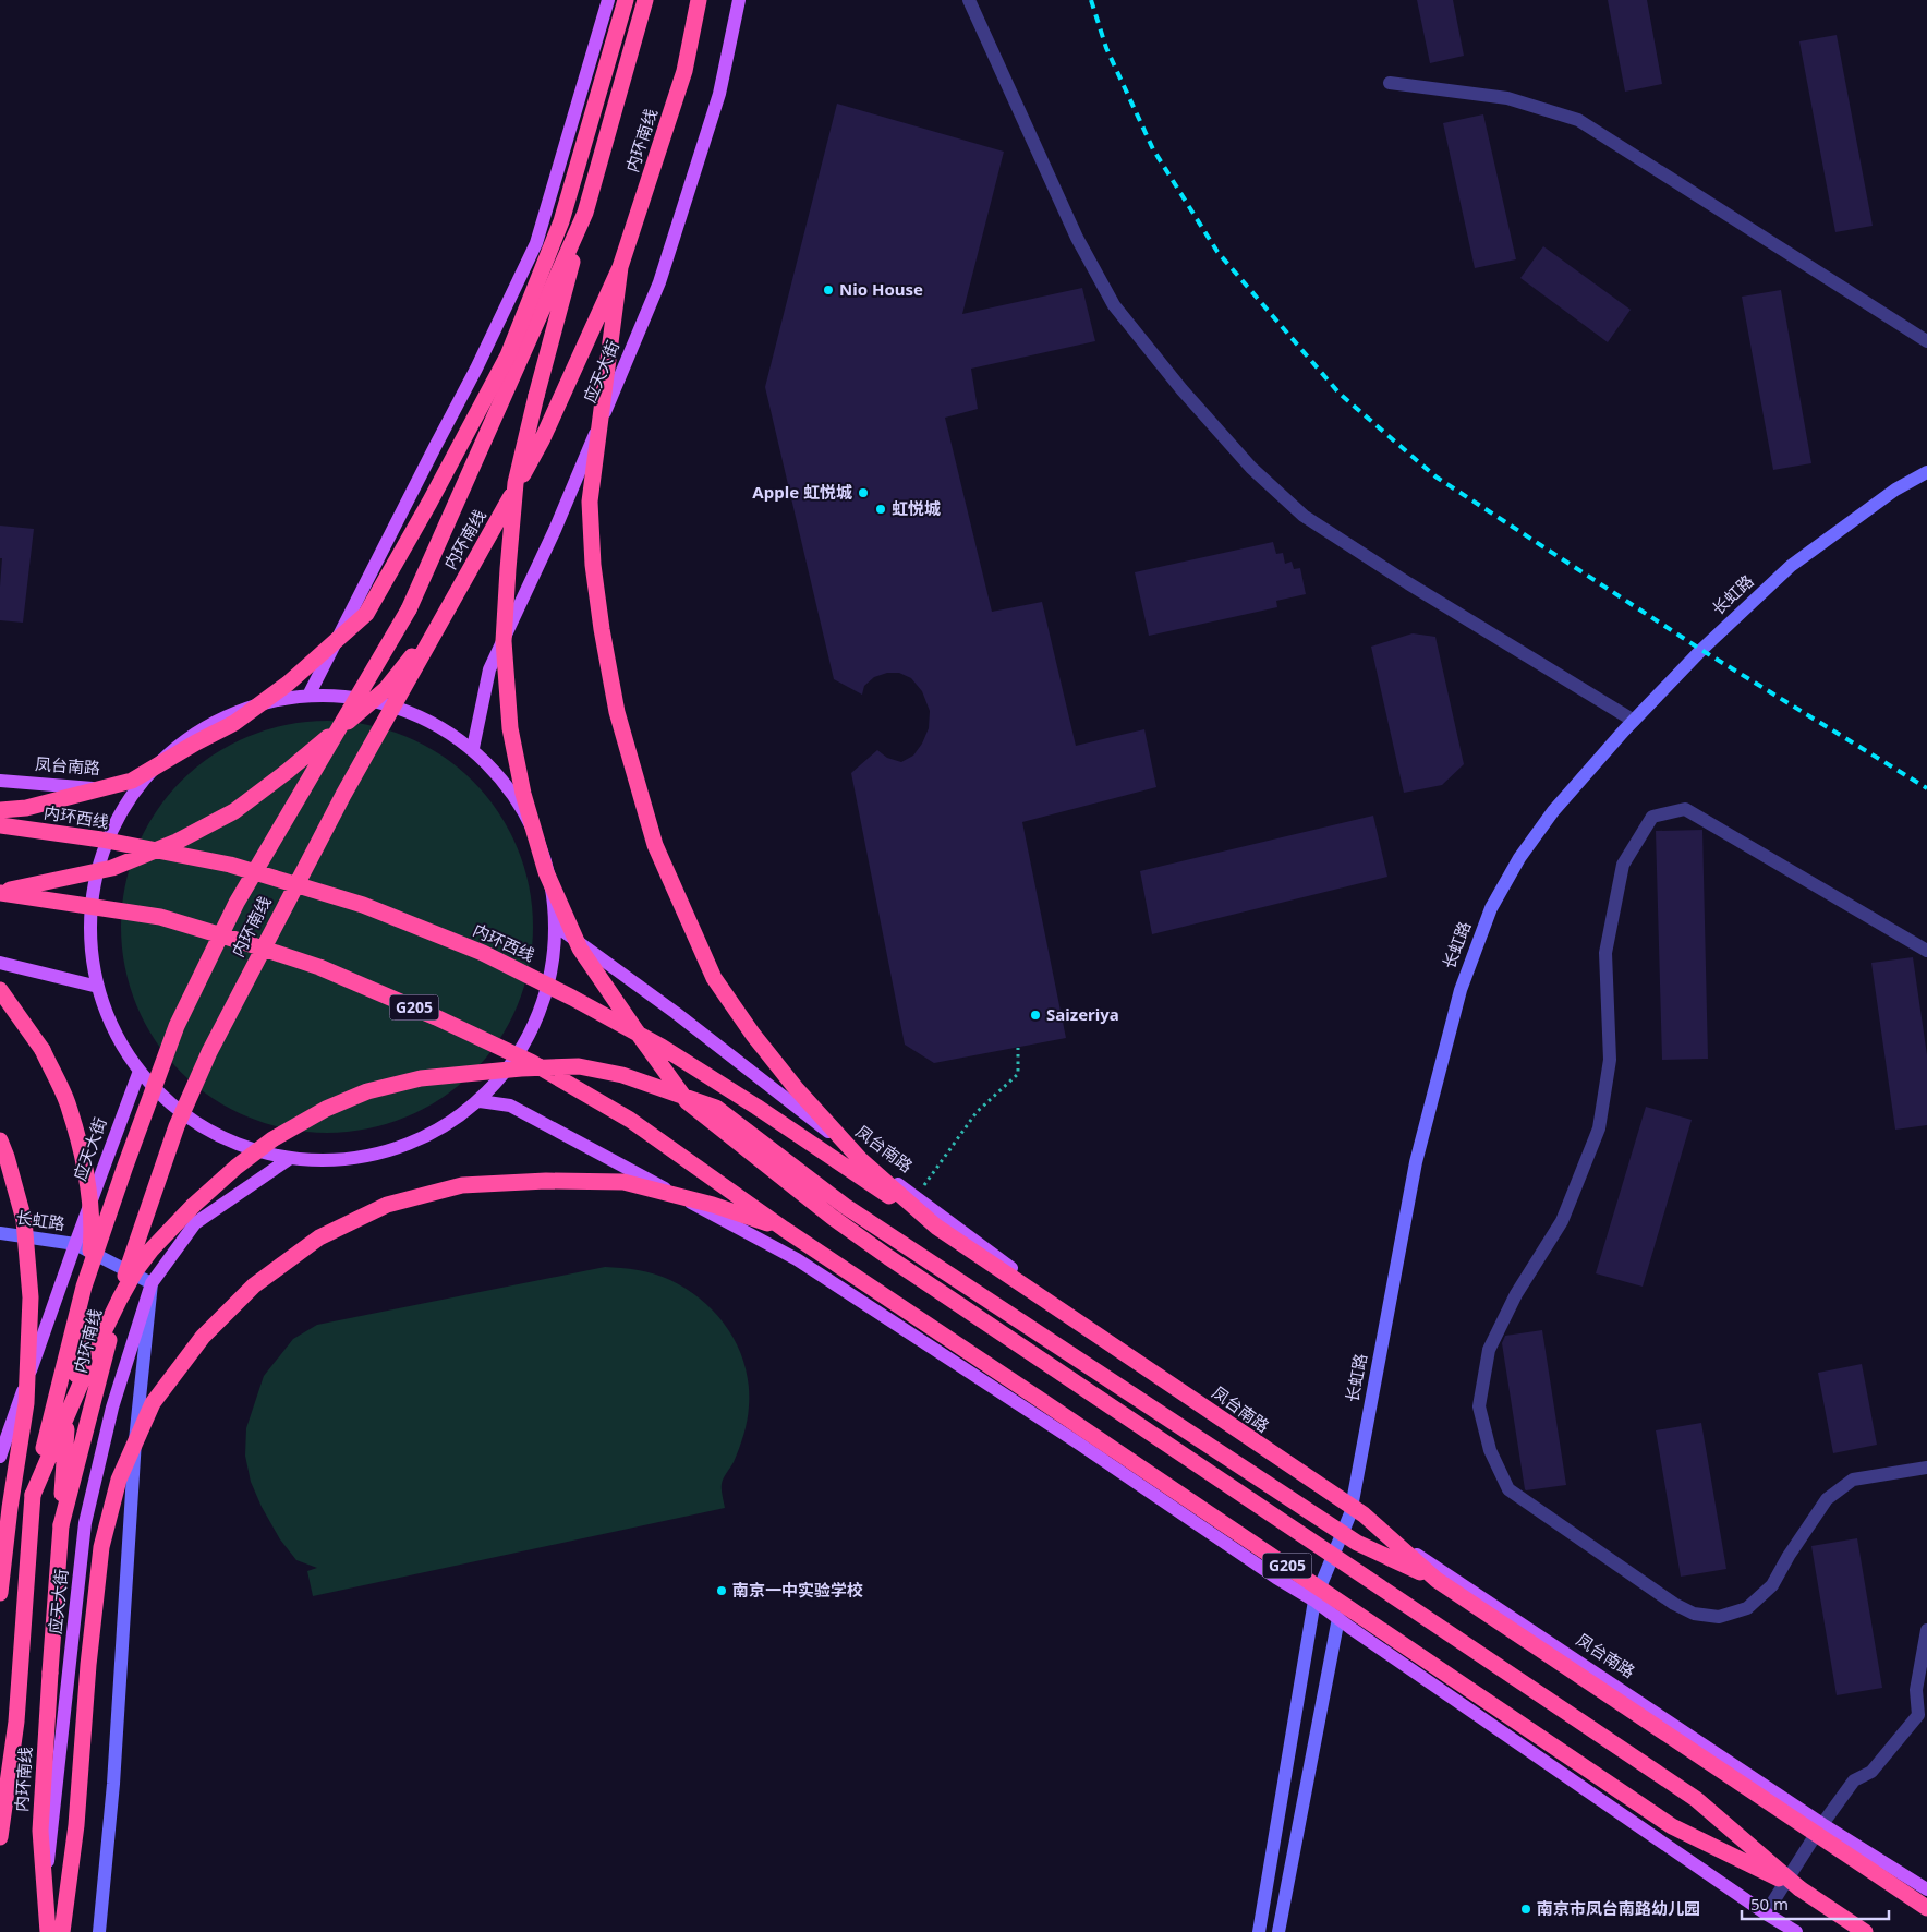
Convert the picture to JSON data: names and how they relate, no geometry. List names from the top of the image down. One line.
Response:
{"streets":{"highway":["内环南线","凤台南路","内环西线","G205"],"main road":["应天大街"],"street":["长虹路"]},"crossings":[["应天大街","长虹路"],["长虹路","凤台南路"]],"places":["Nio House","Apple 虹悦城","虹悦城","Saizeriya","南京一中实验学校","南京市凤台南路幼儿园"],"scale_bar":"50 m"}
